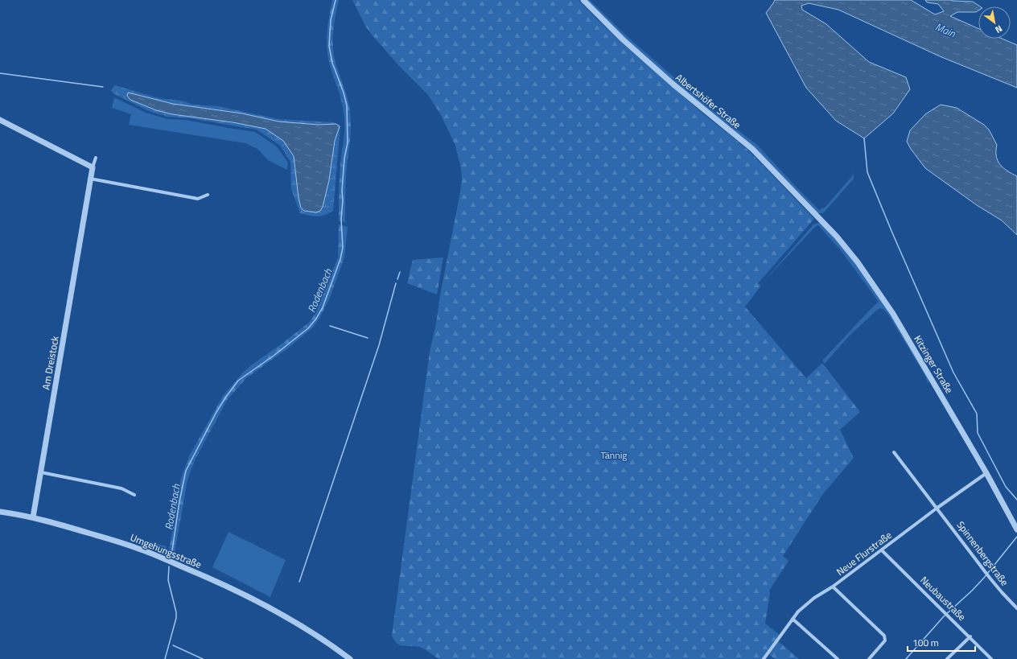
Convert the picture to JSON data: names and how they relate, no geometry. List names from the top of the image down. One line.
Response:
{"streets":{"street":["Albertshöfer Straße","Am Dreistock","Kitzinger Straße","Umgehungsstraße","Neue Flurstraße","Spinnenbergstraße","Neubaustraße"]},"crossings":[["Albertshöfer Straße","Kitzinger Straße"],["Am Dreistock","Umgehungsstraße"],["Kitzinger Straße","Neue Flurstraße"],["Neue Flurstraße","Spinnenbergstraße"],["Neue Flurstraße","Neubaustraße"]],"water":["Main","Rodenbach"],"parks":["Tännig"],"scale_bar":"100 m","north":"bottom right"}
